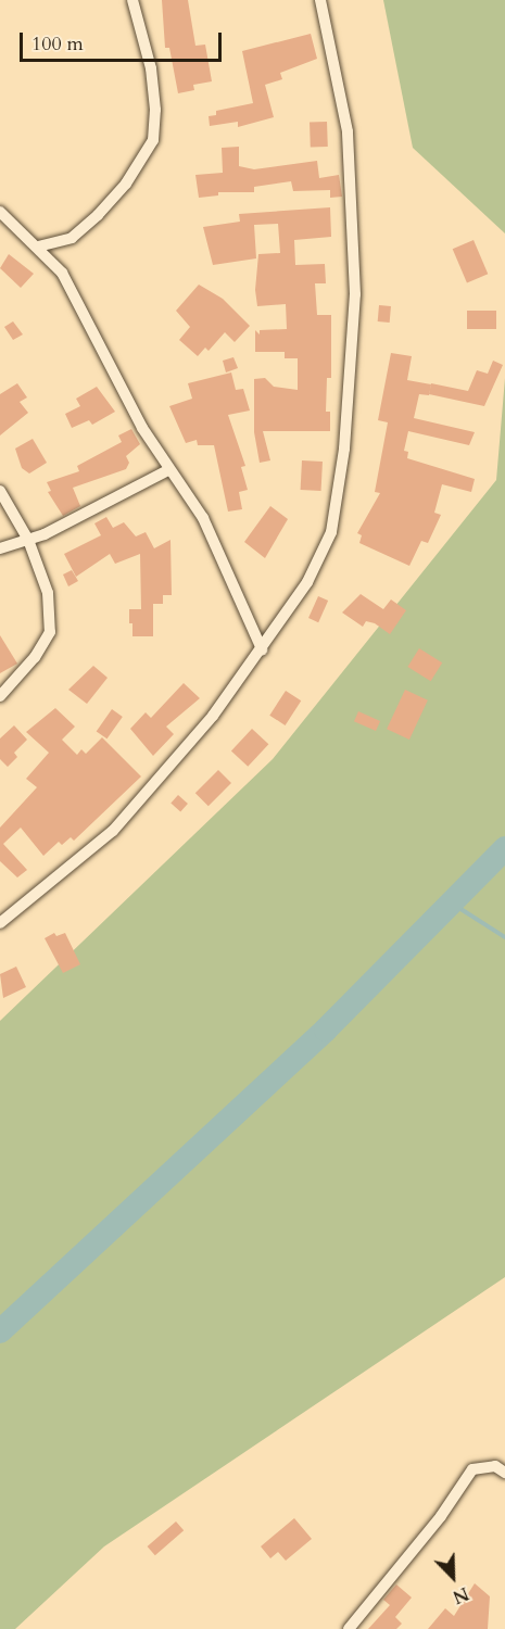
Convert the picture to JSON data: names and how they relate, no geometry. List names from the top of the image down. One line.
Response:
{"scale_bar":"100 m","north":"bottom right"}
